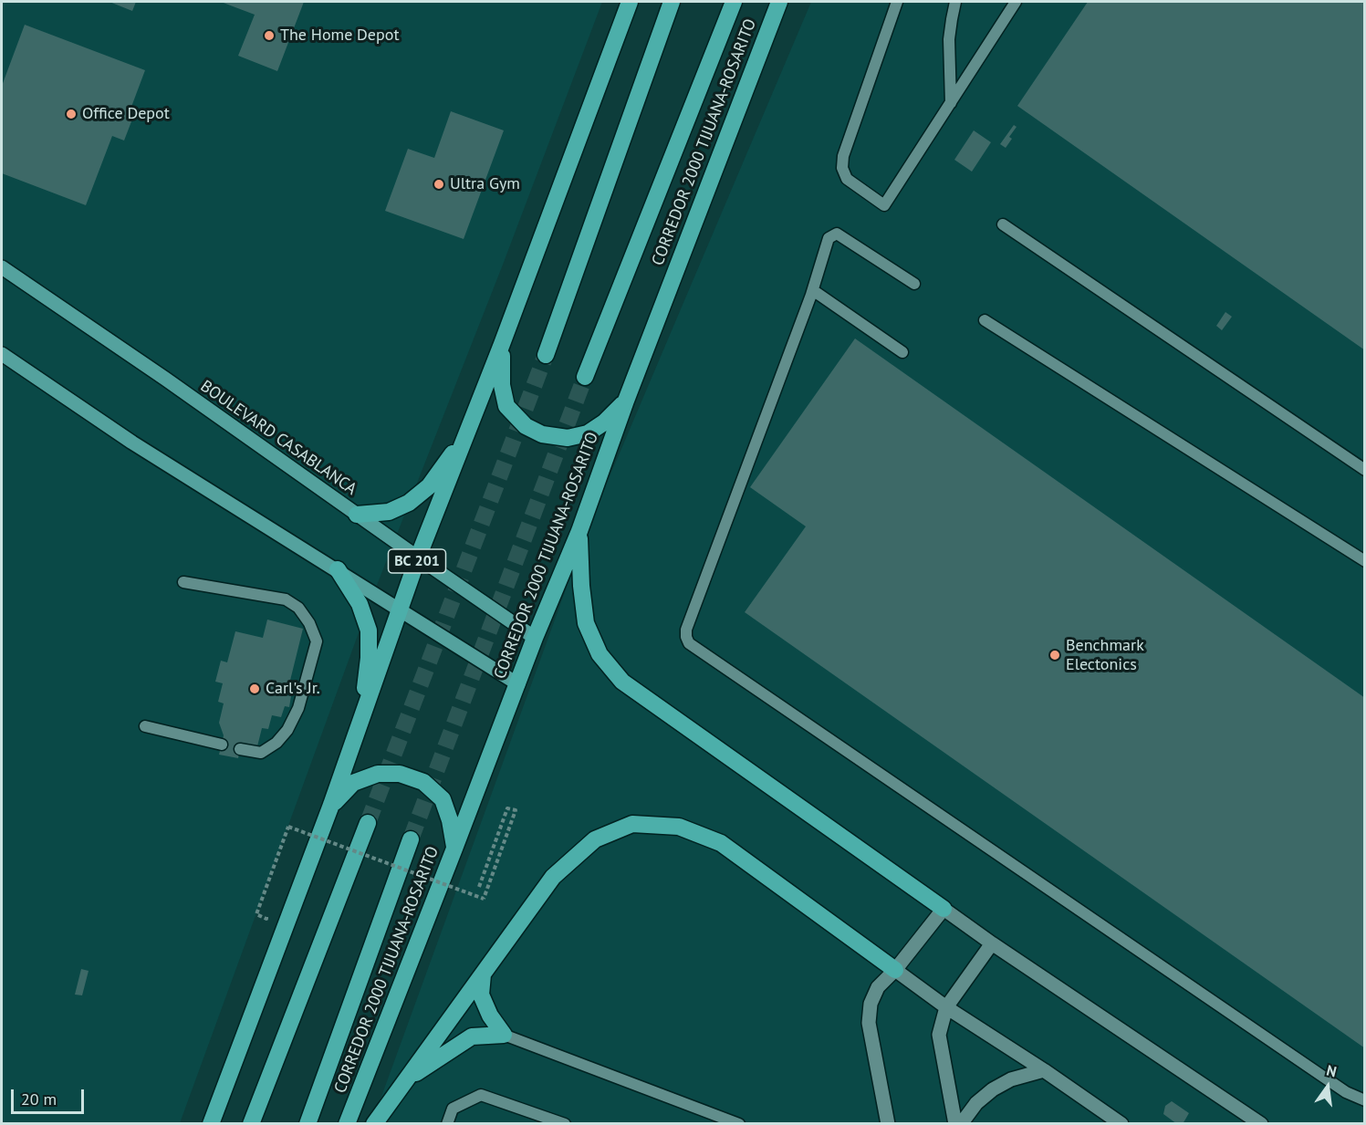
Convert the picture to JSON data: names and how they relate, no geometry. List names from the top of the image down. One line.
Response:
{"streets":{"highway":["CORREDOR 2000 TIJUANA-ROSARITO","BC 201"],"main road":["BOULEVARD CASABLANCA"]},"crossings":[["CORREDOR 2000 TIJUANA-ROSARITO","BOULEVARD CASABLANCA"],["BOULEVARD CASABLANCA","BC 201"]],"places":["The Home Depot","Office Depot","Ultra Gym","Benchmark Electonics","Carl's Jr."],"scale_bar":"20 m","north":"top"}
